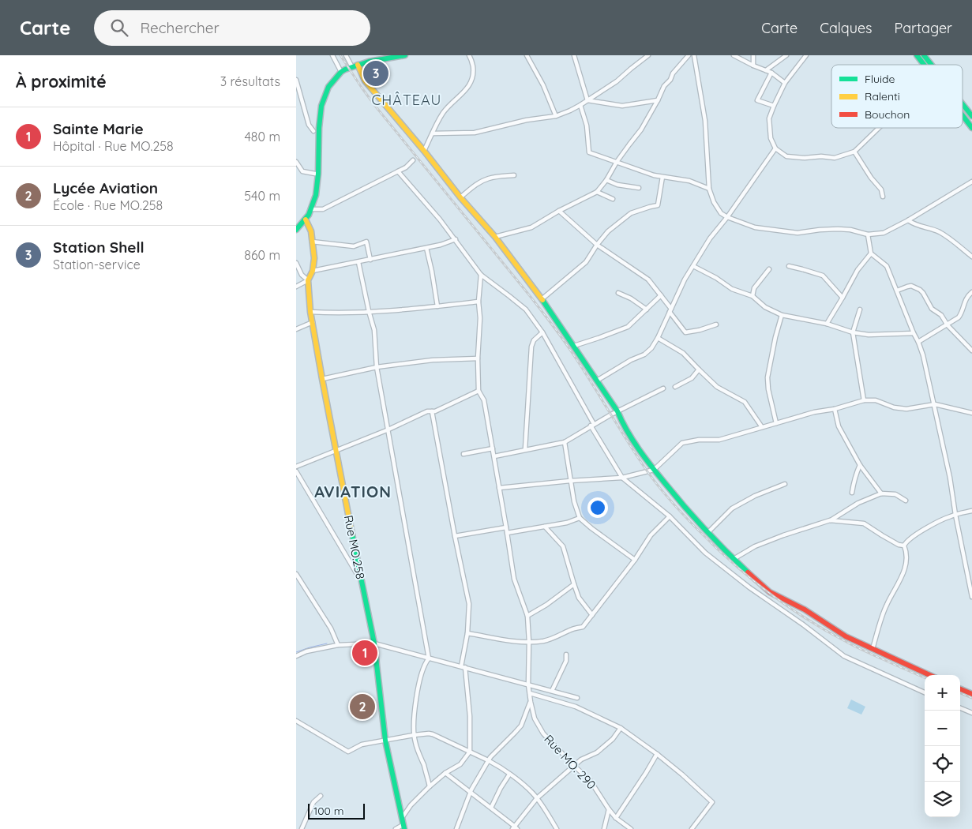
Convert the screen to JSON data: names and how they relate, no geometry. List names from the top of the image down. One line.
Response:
{"streets":{"street":["Rue MO.258","Rue MO. 290"]},"districts":["CHÂTEAU","AVIATION"],"legend":["Fluide","Ralenti","Bouchon"],"scale_bar":"100 m","page":{"header":"Carte","search":"Rechercher","nav":["Carte","Calques","Partager"],"heading":["À proximité","3 résultats"],"pins":["3","1","2"],"list":[{"mark":"1","name":"Sainte Marie","note":"Hôpital · Rue MO.258","value":"480 m"},{"mark":"2","name":"Lycée Aviation","note":"École · Rue MO.258","value":"540 m"},{"mark":"3","name":"Station Shell","note":"Station-service","value":"860 m"}],"map_buttons":["+","−"],"scale":"100 m"}}
